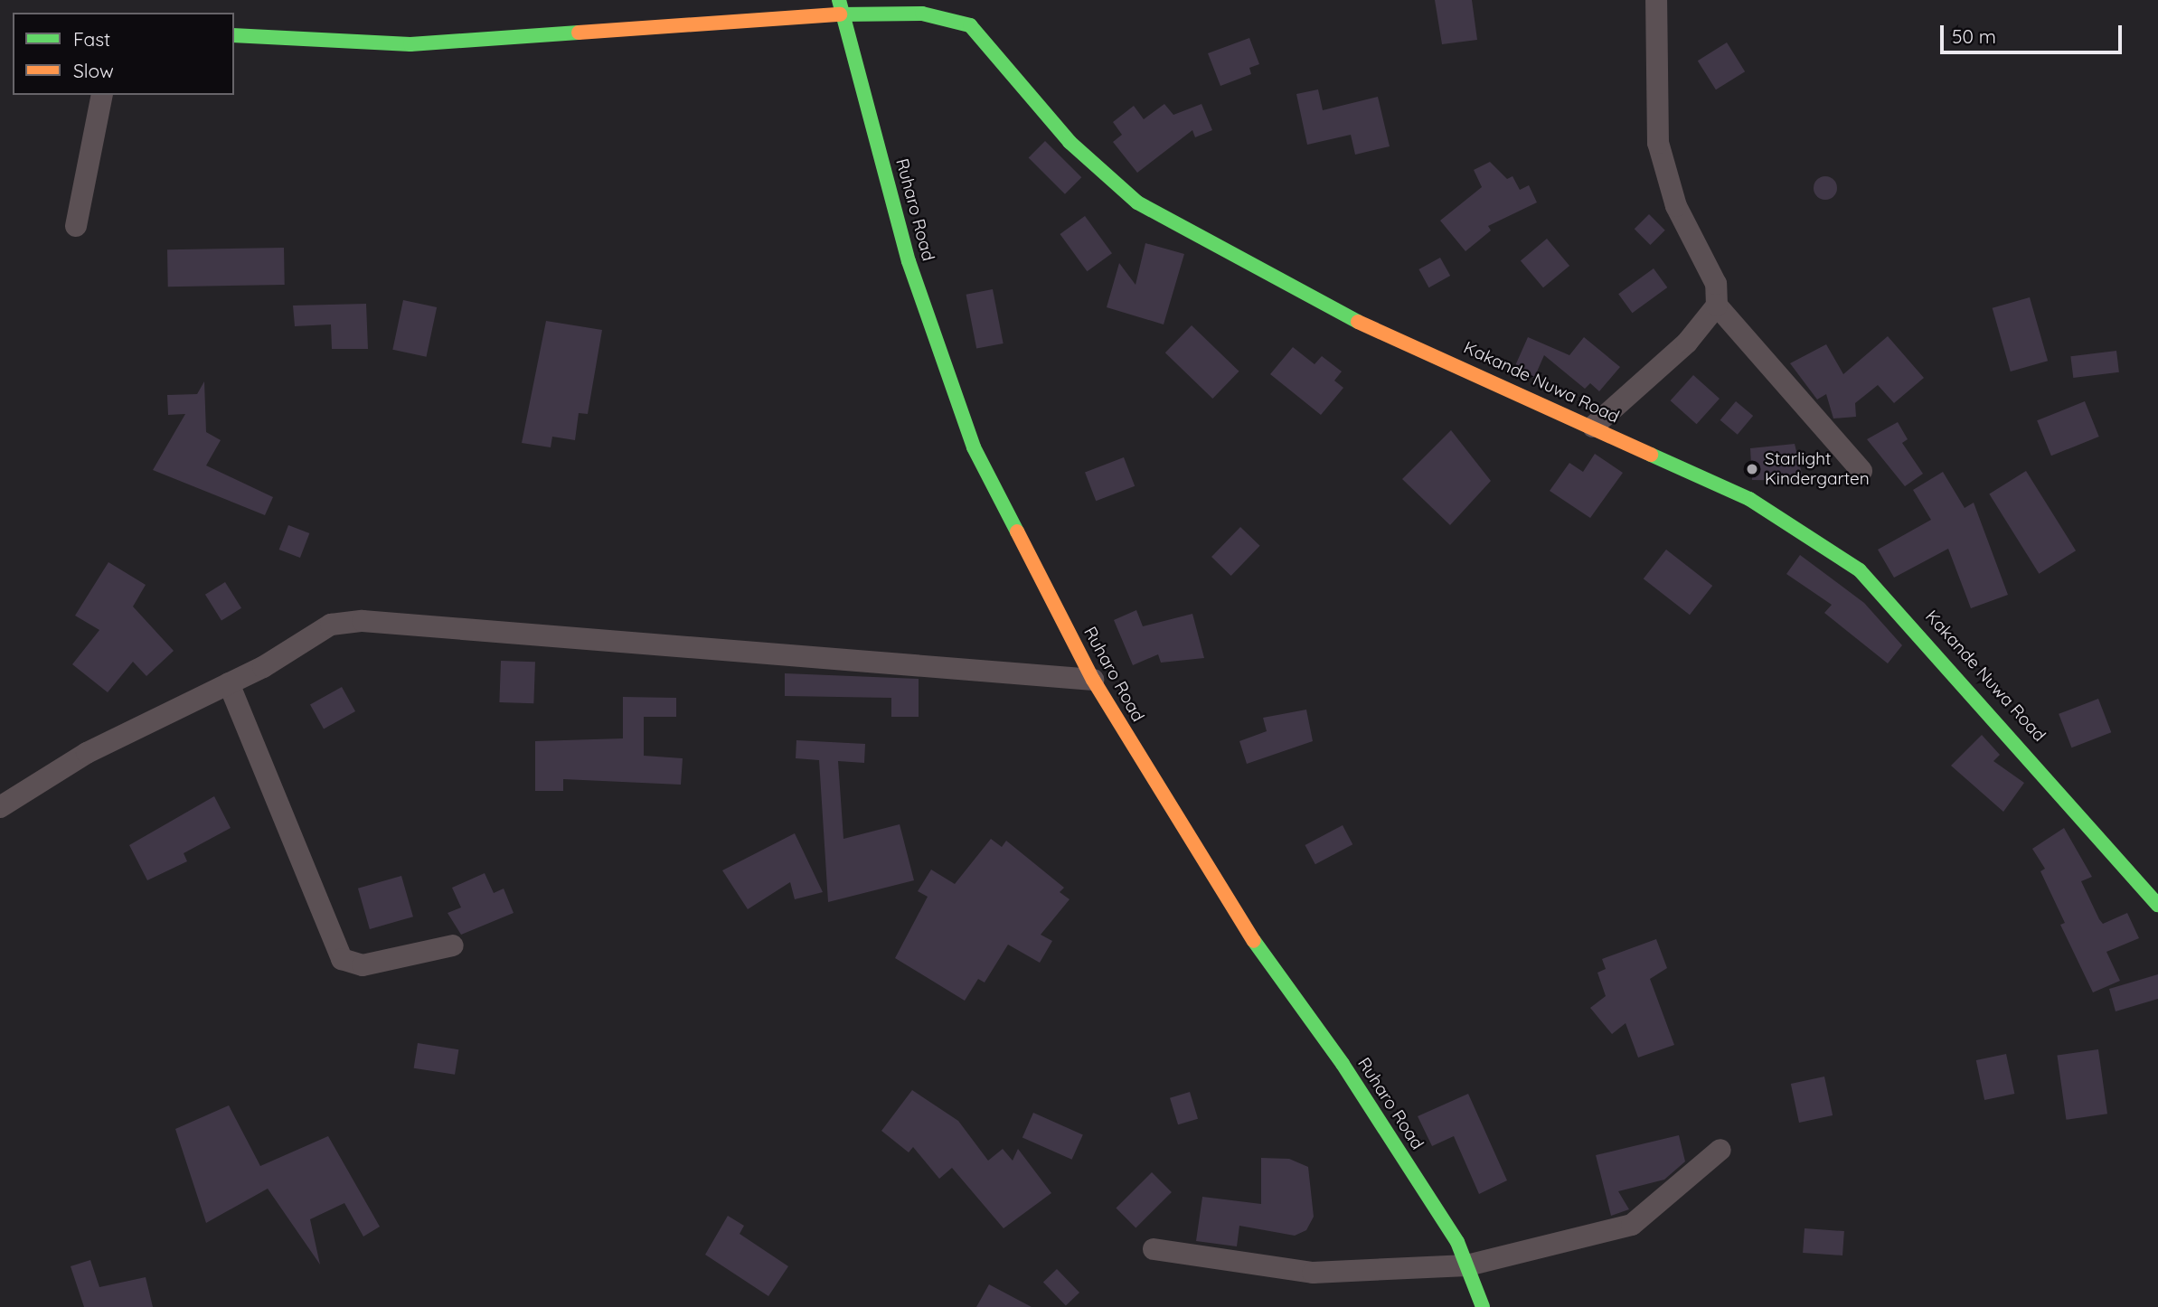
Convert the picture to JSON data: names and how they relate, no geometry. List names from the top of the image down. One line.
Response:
{"streets":{"street":["Ruharo Road","Kakande Nuwa Road"]},"crossings":[["Ruharo Road","Kakande Nuwa Road"]],"places":["Starlight Kindergarten"],"legend":["Fast","Slow"],"scale_bar":"50 m"}
